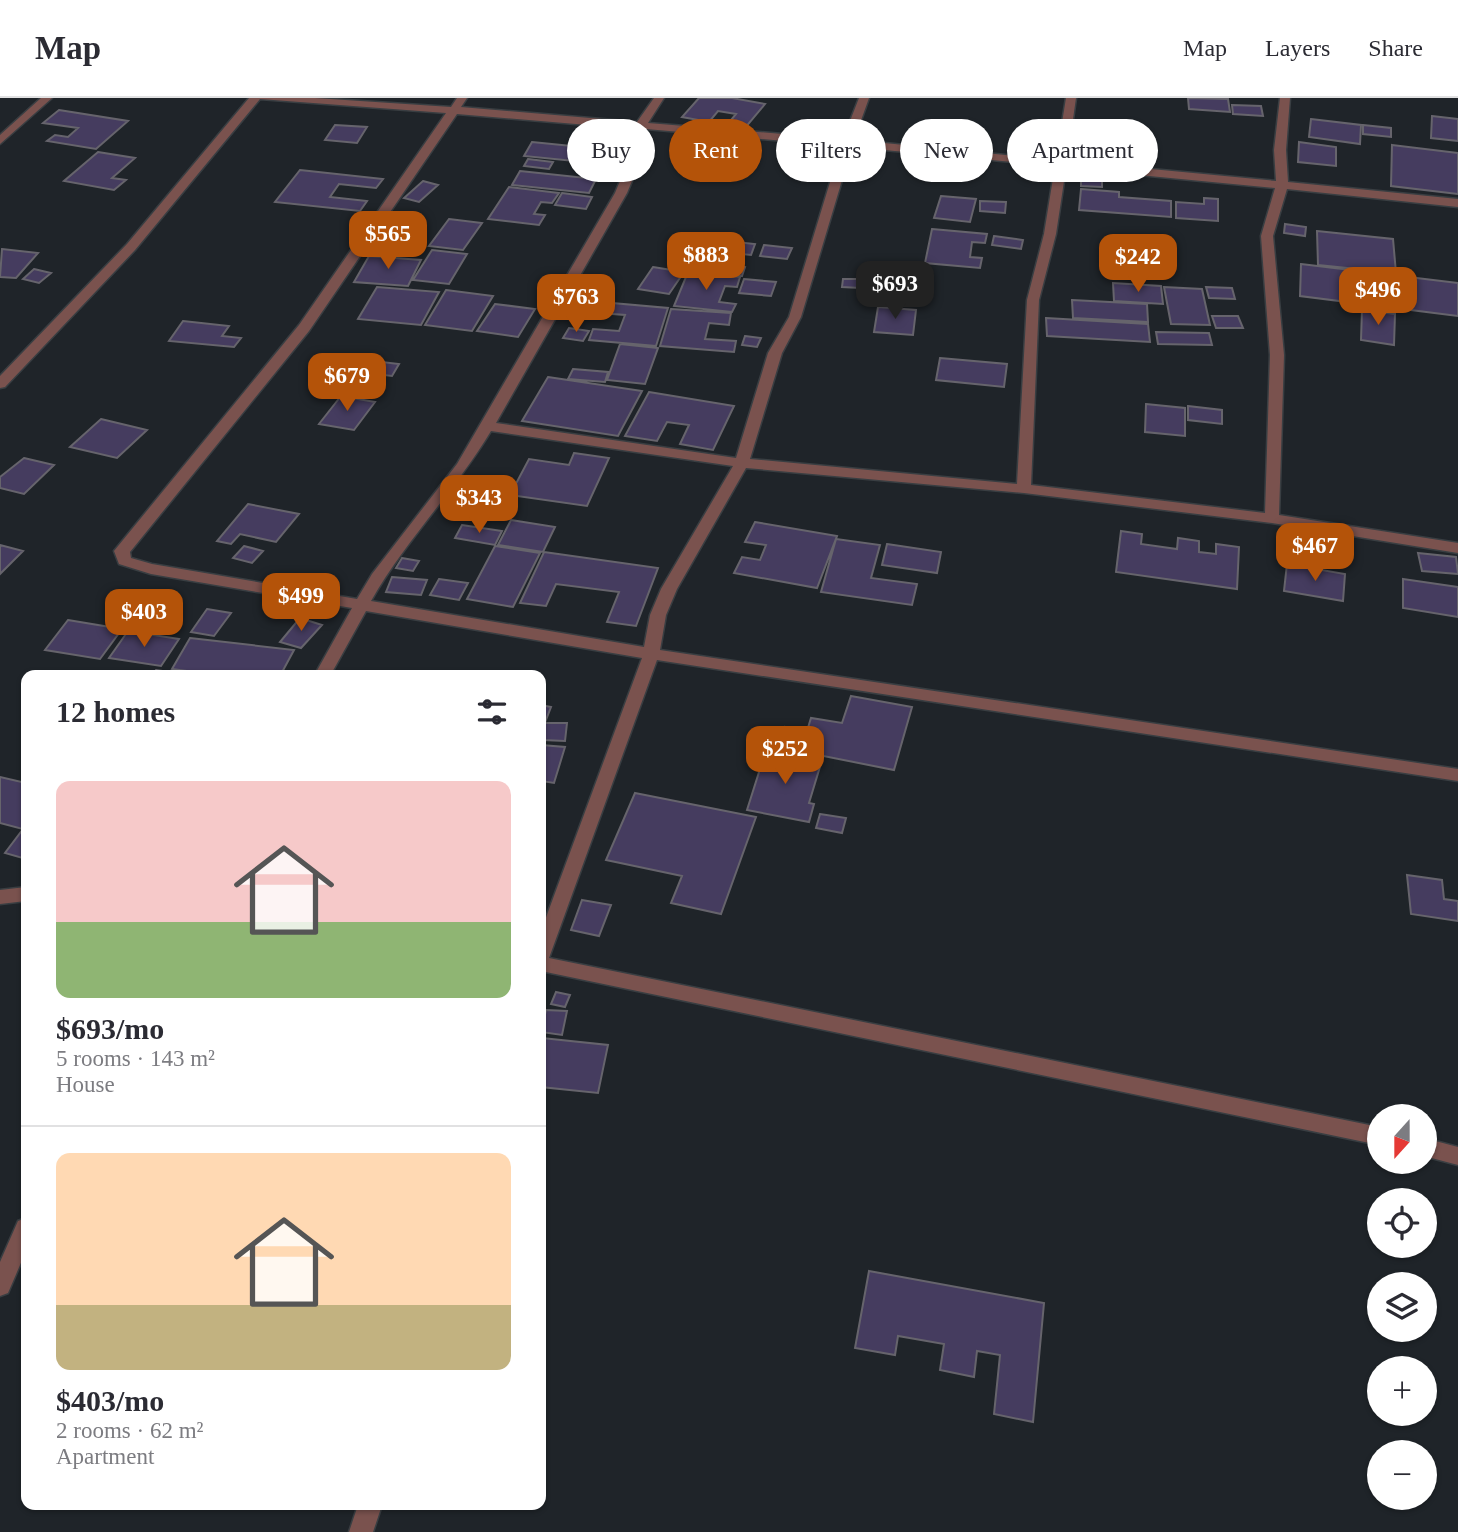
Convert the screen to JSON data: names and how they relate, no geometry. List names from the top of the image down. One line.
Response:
{"north":"bottom","page":{"header":"Map","nav":["Map","Layers","Share"],"chip":["Buy","Rent","Filters","New","Apartment"],"price":["$565","$883","$242","$693","$496","$763","$679","$343","$467","$499","$403","$252"],"heading":"12 homes","list":[{"name":"$693/mo","note":"5 rooms · 143 m² · House"},{"name":"$403/mo","note":"2 rooms · 62 m² · Apartment"}],"map_buttons":["+","−"]}}
